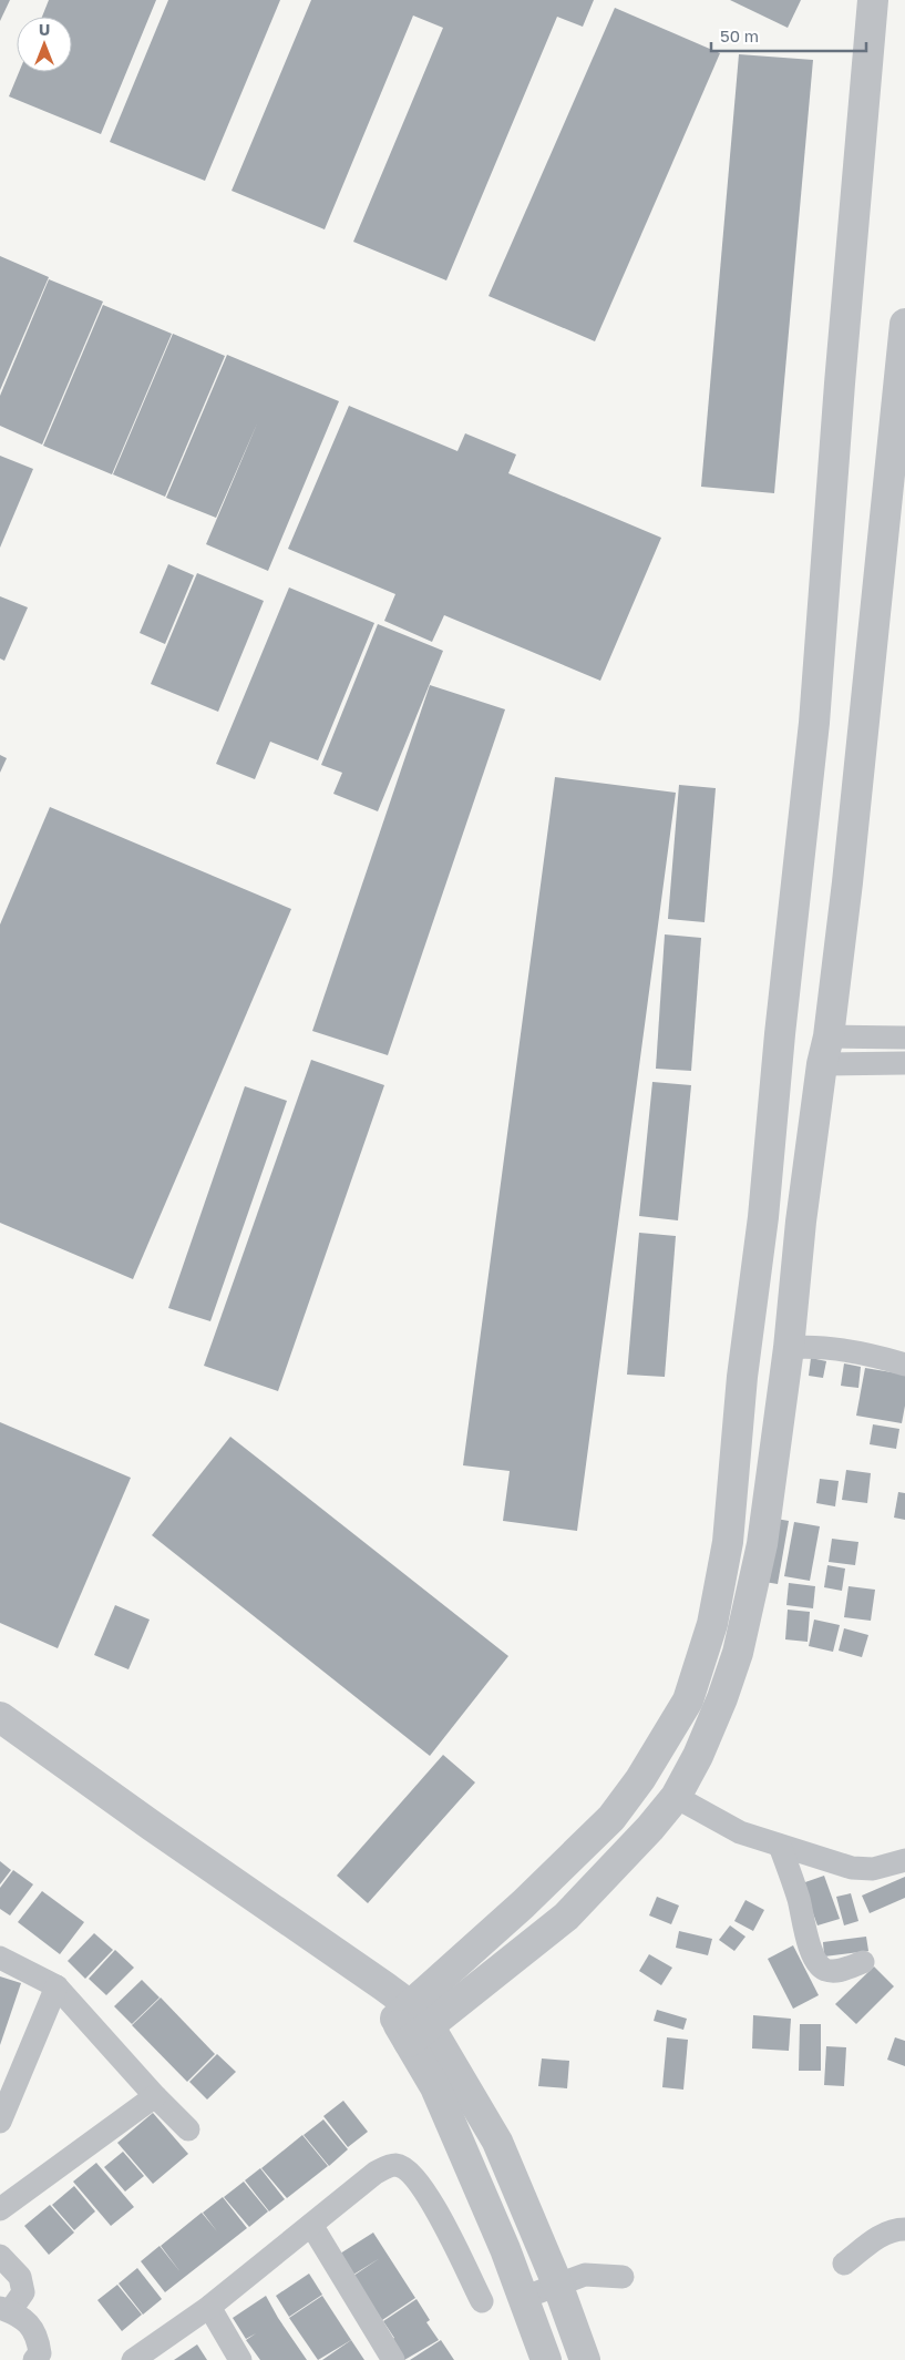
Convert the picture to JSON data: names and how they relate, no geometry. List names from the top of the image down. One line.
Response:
{"scale_bar":"50 m","north":"top"}
